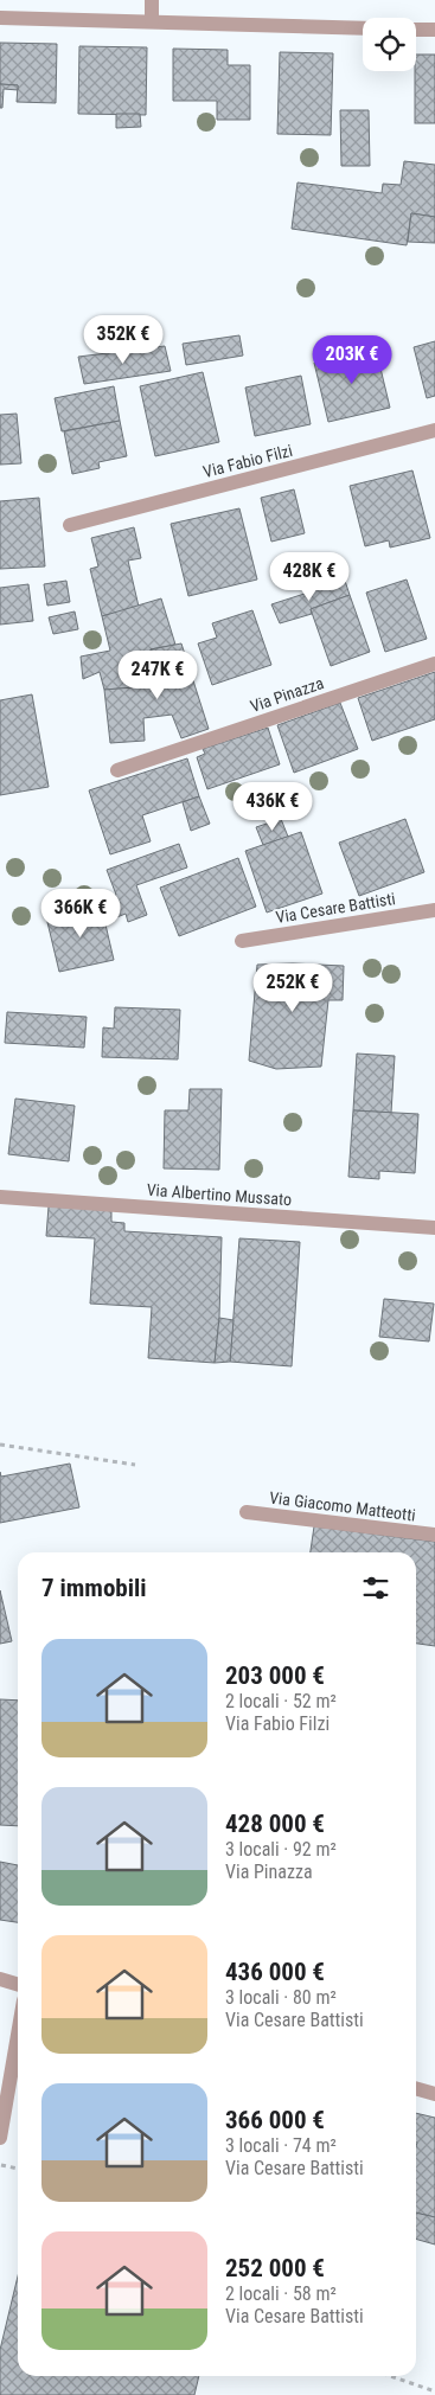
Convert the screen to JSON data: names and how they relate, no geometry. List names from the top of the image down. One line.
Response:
{"streets":{"street":["Via Fabio Filzi","Via Pinazza","Via Cesare Battisti","Via Albertino Mussato","Via Giacomo Matteotti"]},"page":{"price":["352K €","203K €","428K €","247K €","436K €","366K €","252K €"],"heading":"7 immobili","list":[{"name":"203 000 €","note":"2 locali · 52 m² · Via Fabio Filzi"},{"name":"428 000 €","note":"3 locali · 92 m² · Via Pinazza"},{"name":"436 000 €","note":"3 locali · 80 m² · Via Cesare Battisti"},{"name":"366 000 €","note":"3 locali · 74 m² · Via Cesare Battisti"},{"name":"252 000 €","note":"2 locali · 58 m² · Via Cesare Battisti"}]}}
